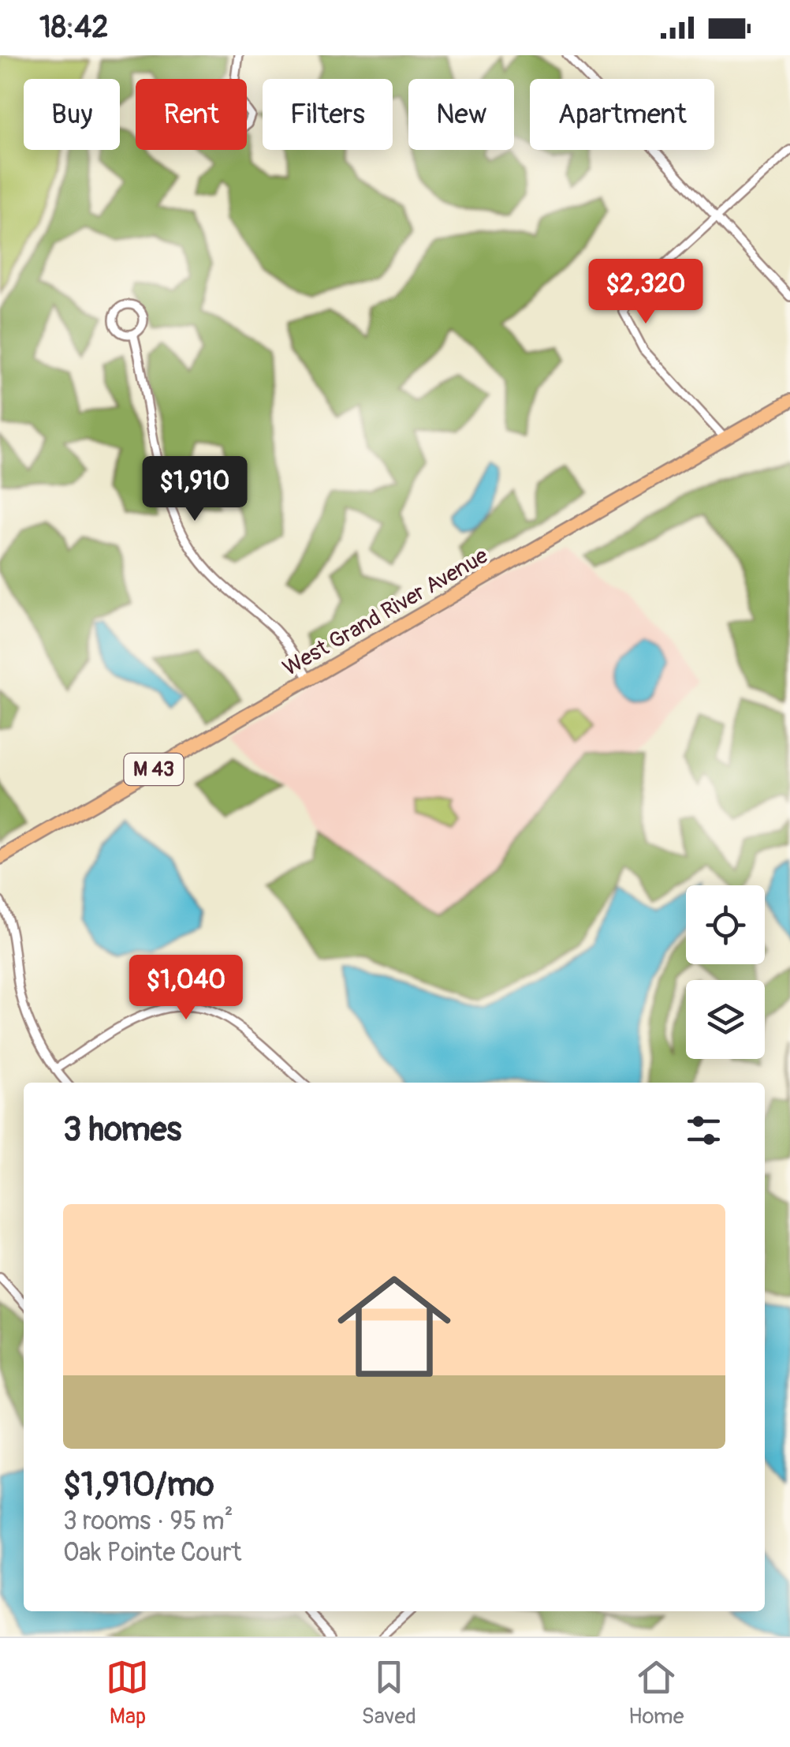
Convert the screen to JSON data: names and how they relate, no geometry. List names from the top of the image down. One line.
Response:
{"streets":{"main road":["West Grand River Avenue","M 43"]},"page":{"status":"18:42","chip":["Buy","Rent","Filters","New","Apartment"],"price":["$2,320","$1,910","$1,040"],"heading":"3 homes","list":[{"name":"$1,910/mo","note":"3 rooms · 95 m² · Oak Pointe Court"}],"tabs":["Map","Saved","Home"]}}
